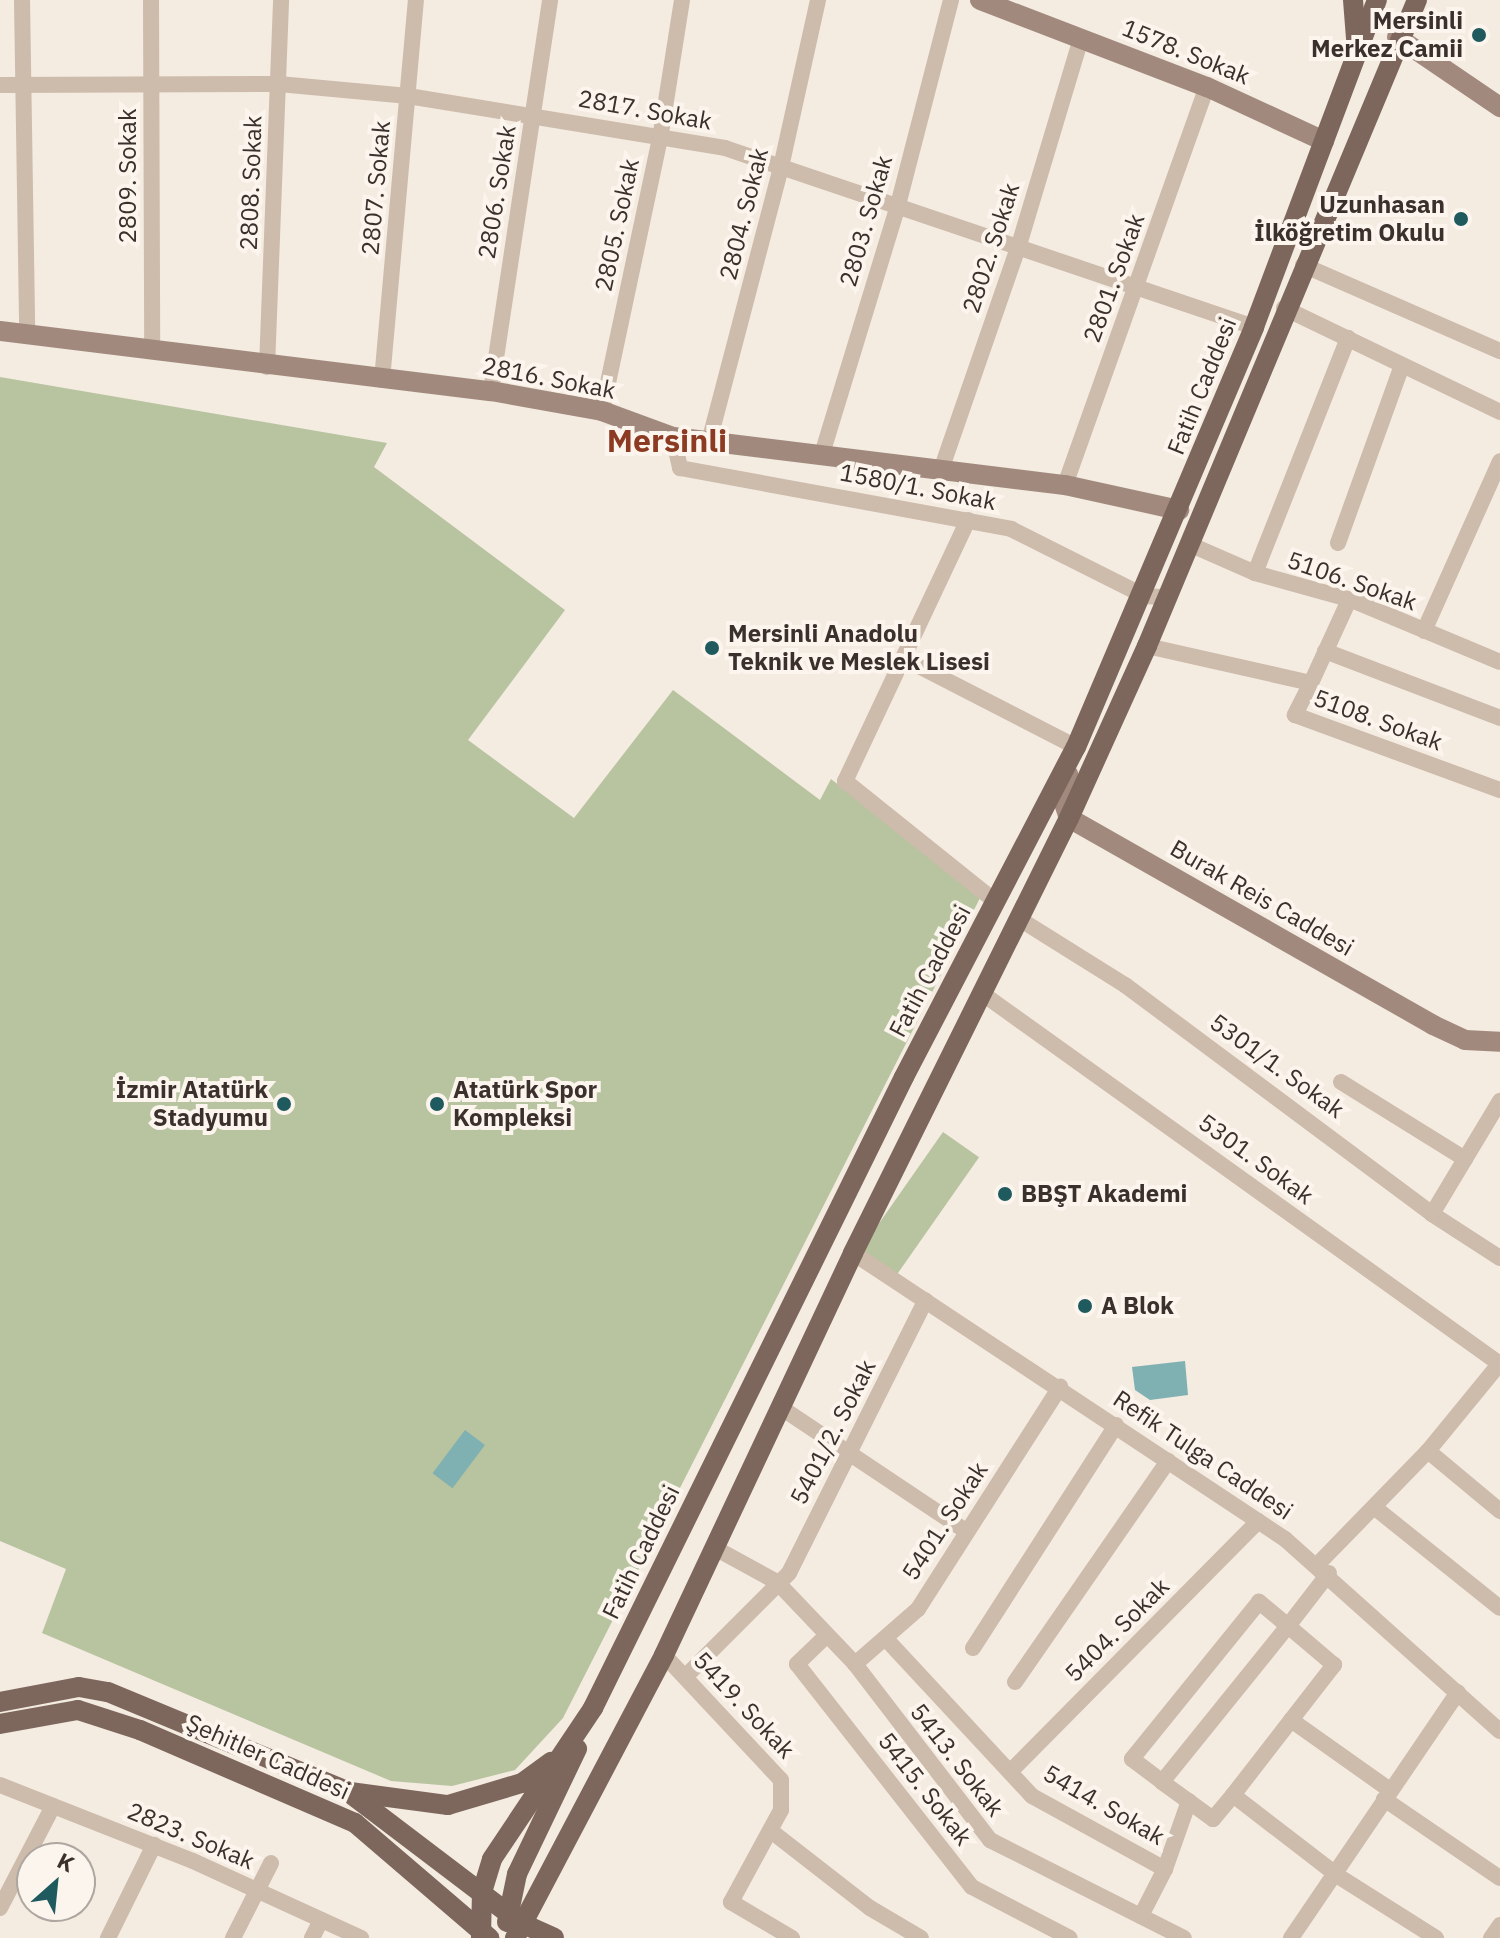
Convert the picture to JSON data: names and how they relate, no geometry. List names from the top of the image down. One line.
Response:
{"streets":{"main road":["Fatih Caddesi","Şehitler Caddesi"],"street":["1578. Sokak","2817. Sokak","2809. Sokak","2808. Sokak","2807. Sokak","2806. Sokak","2804. Sokak","2803. Sokak","2805. Sokak","2802. Sokak","2801. Sokak","2816. Sokak","1580/1. Sokak","5106. Sokak","5108. Sokak","Burak Reis Caddesi","5301/1. Sokak","5301. Sokak","5401/2. Sokak","Refik Tulga Caddesi","5401. Sokak","5404. Sokak","5419. Sokak","5413. Sokak","5415. Sokak","5414. Sokak","2823. Sokak"]},"crossings":[["1578. Sokak","2802. Sokak"],["1578. Sokak","2801. Sokak"],["1578. Sokak","Fatih Caddesi"],["2817. Sokak","2809. Sokak"],["2817. Sokak","2808. Sokak"],["2817. Sokak","2807. Sokak"],["2817. Sokak","2806. Sokak"],["2817. Sokak","2804. Sokak"],["2817. Sokak","2803. Sokak"],["2817. Sokak","2805. Sokak"],["2817. Sokak","2802. Sokak"],["2817. Sokak","2801. Sokak"],["2817. Sokak","Fatih Caddesi"],["2809. Sokak","2816. Sokak"],["2808. Sokak","2816. Sokak"],["2807. Sokak","2816. Sokak"],["2806. Sokak","2816. Sokak"],["2804. Sokak","2816. Sokak"],["2803. Sokak","2816. Sokak"],["2805. Sokak","2816. Sokak"],["2802. Sokak","2816. Sokak"],["2801. Sokak","2816. Sokak"],["2816. Sokak","Fatih Caddesi"],["2816. Sokak","1580/1. Sokak"],["Fatih Caddesi","1580/1. Sokak"],["Fatih Caddesi","5106. Sokak"],["Fatih Caddesi","5108. Sokak"],["Fatih Caddesi","Burak Reis Caddesi"],["Fatih Caddesi","5301/1. Sokak"],["Fatih Caddesi","5301. Sokak"],["Fatih Caddesi","Refik Tulga Caddesi"],["Fatih Caddesi","5419. Sokak"],["Fatih Caddesi","Şehitler Caddesi"],["5401/2. Sokak","Refik Tulga Caddesi"],["5401/2. Sokak","5419. Sokak"],["5401/2. Sokak","5413. Sokak"],["Refik Tulga Caddesi","5401. Sokak"],["Refik Tulga Caddesi","5404. Sokak"],["5401. Sokak","5413. Sokak"],["5401. Sokak","5414. Sokak"],["5404. Sokak","5414. Sokak"],["5413. Sokak","5415. Sokak"],["5413. Sokak","5414. Sokak"]],"districts":["Mersinli"],"places":["Mersinli Merkez Camii","Uzunhasan İlköğretim Okulu","Mersinli Anadolu Teknik ve Meslek Lisesi","İzmir Atatürk Stadyumu","Atatürk Spor Kompleksi","BBŞT Akademi","A Blok"],"north":"top right"}
